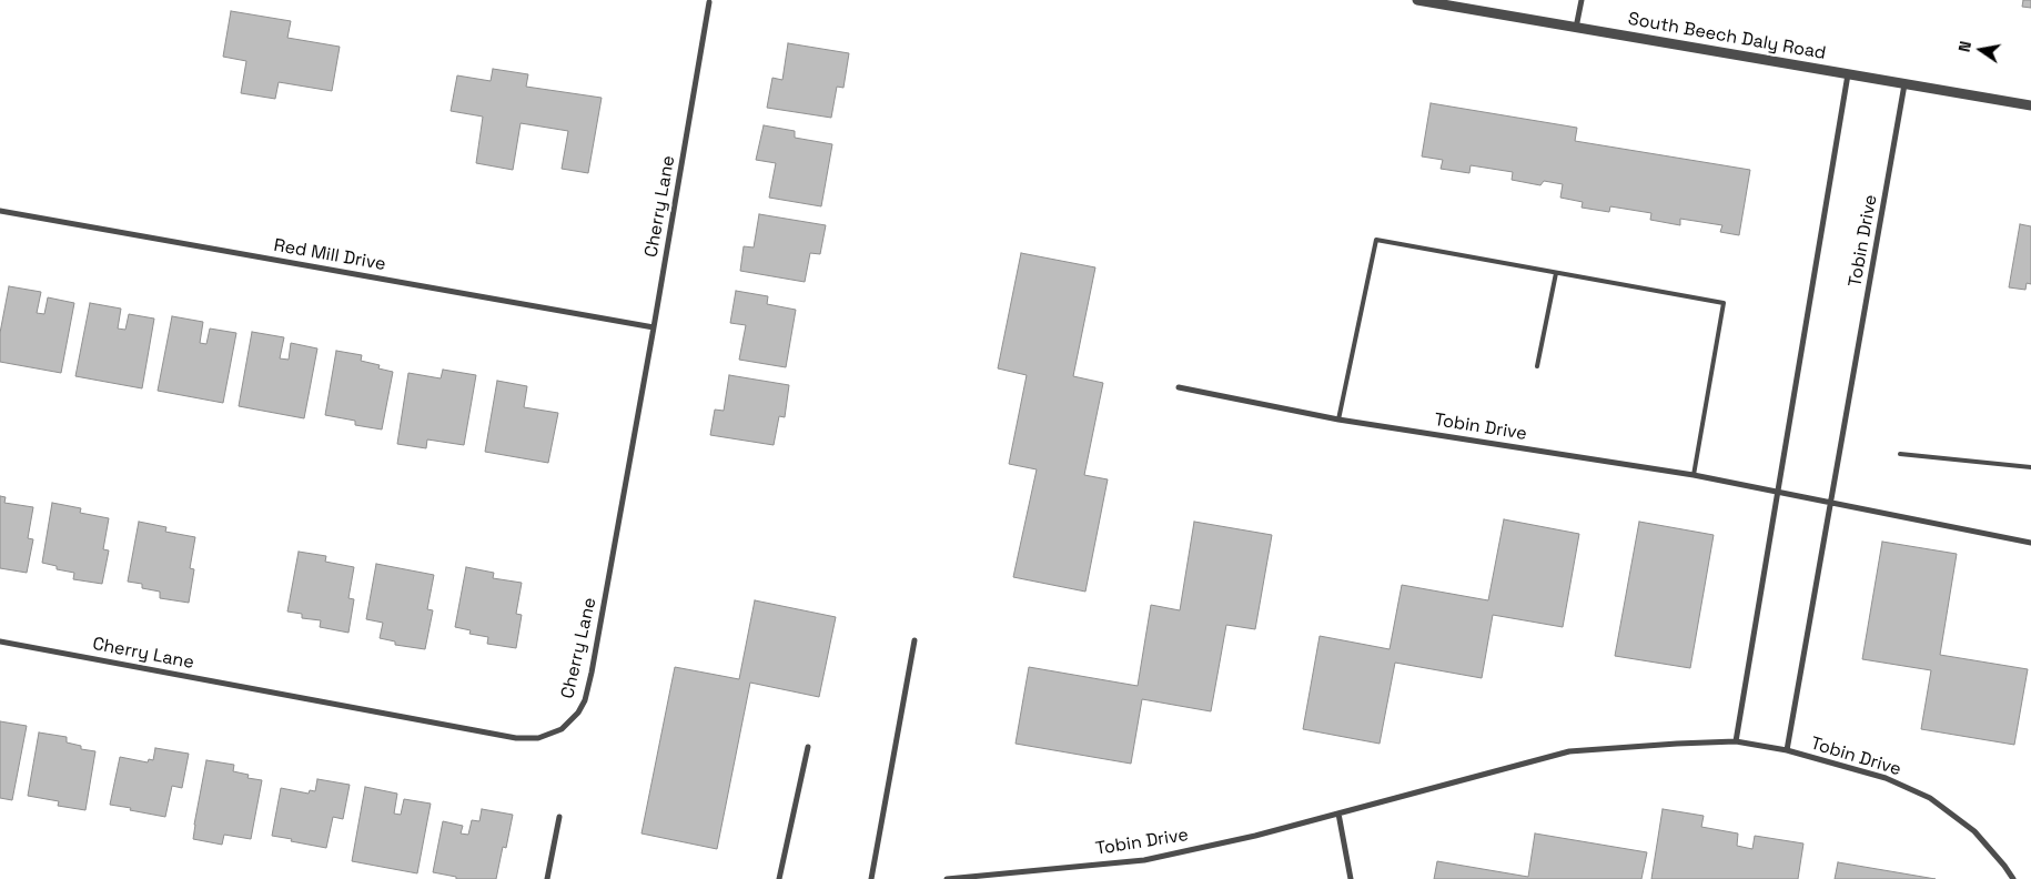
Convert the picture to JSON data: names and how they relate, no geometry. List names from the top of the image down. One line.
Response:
{"streets":{"street":["South Beech Daly Road","Cherry Lane","Tobin Drive","Red Mill Drive"]},"crossings":[["South Beech Daly Road","Tobin Drive"],["Cherry Lane","Red Mill Drive"]],"north":"left"}
